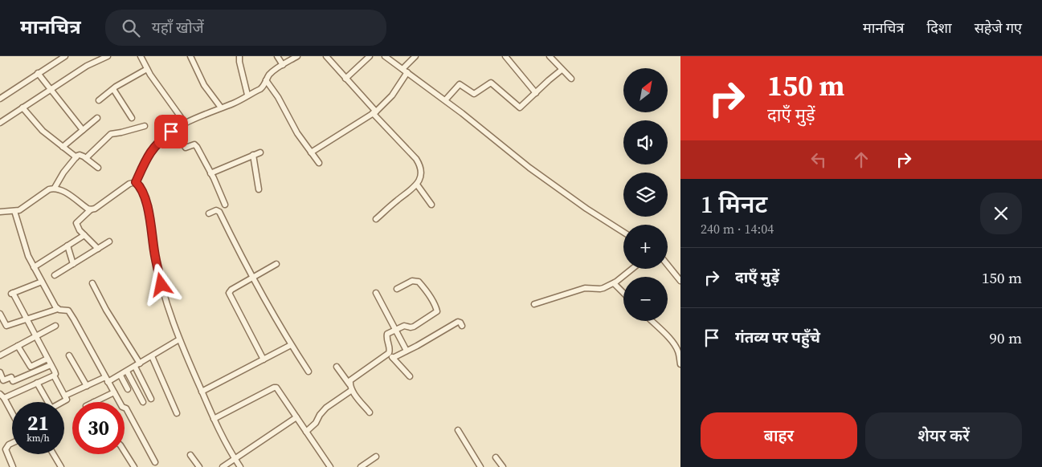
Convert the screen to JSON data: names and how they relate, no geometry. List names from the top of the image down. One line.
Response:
{"north":"top right","page":{"header":"मानचित्र","search":"यहाँ खोजें","nav":["मानचित्र","दिशा","सहेजे गए"],"turn":["150 m","दाएँ मुड़ें"],"map_buttons":["+","−"],"heading":["1 मिनट","240 m · 14:04"],"list":[{"name":"दाएँ मुड़ें","value":"150 m"},{"name":"गंतव्य पर पहुँचे","value":"90 m"}],"speed":"21 km/h","limit":"30","buttons":["बाहर","शेयर करें"]}}
